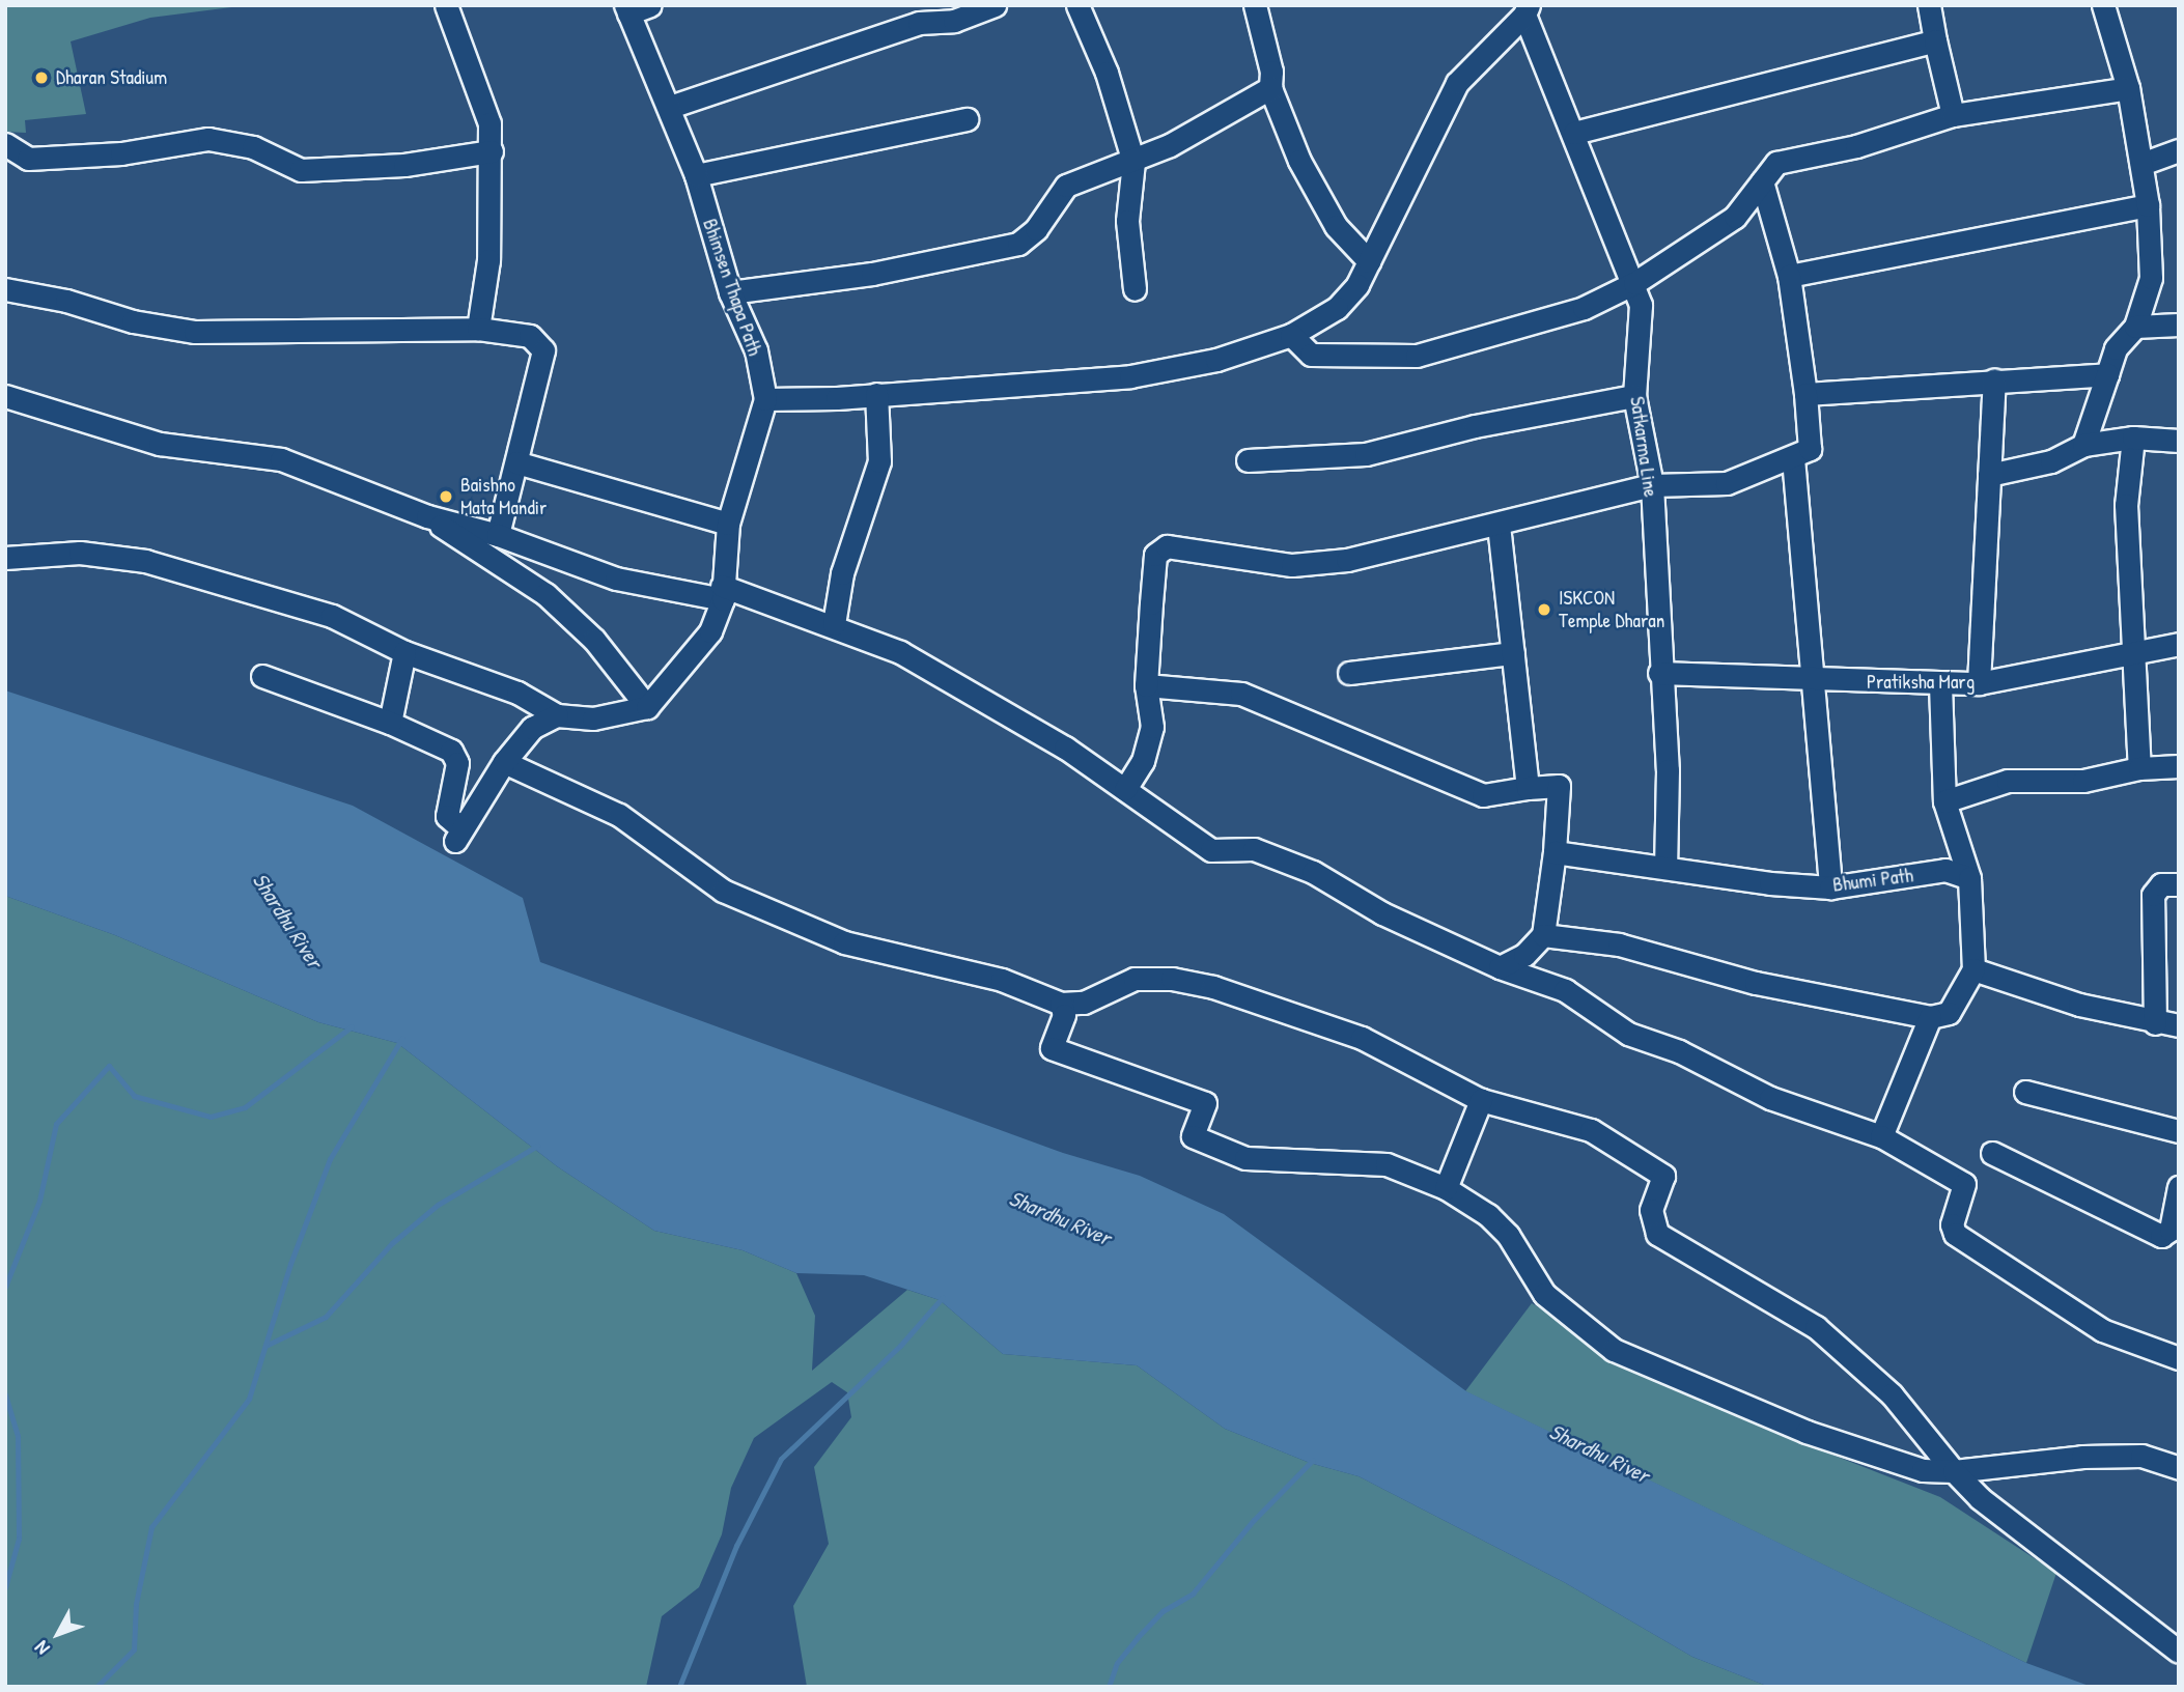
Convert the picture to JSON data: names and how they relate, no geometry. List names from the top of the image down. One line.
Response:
{"streets":{"street":["Bhimsen Thapa Path","Satkarma Line","Pratiksha Marg","Bhumi Path"]},"crossings":[["Satkarma Line","Pratiksha Marg"],["Satkarma Line","Bhumi Path"]],"water":["Shardhu River"],"places":["Dharan Stadium","Baishno Mata Mandir","ISKCON Temple Dharan"],"north":"bottom left"}
